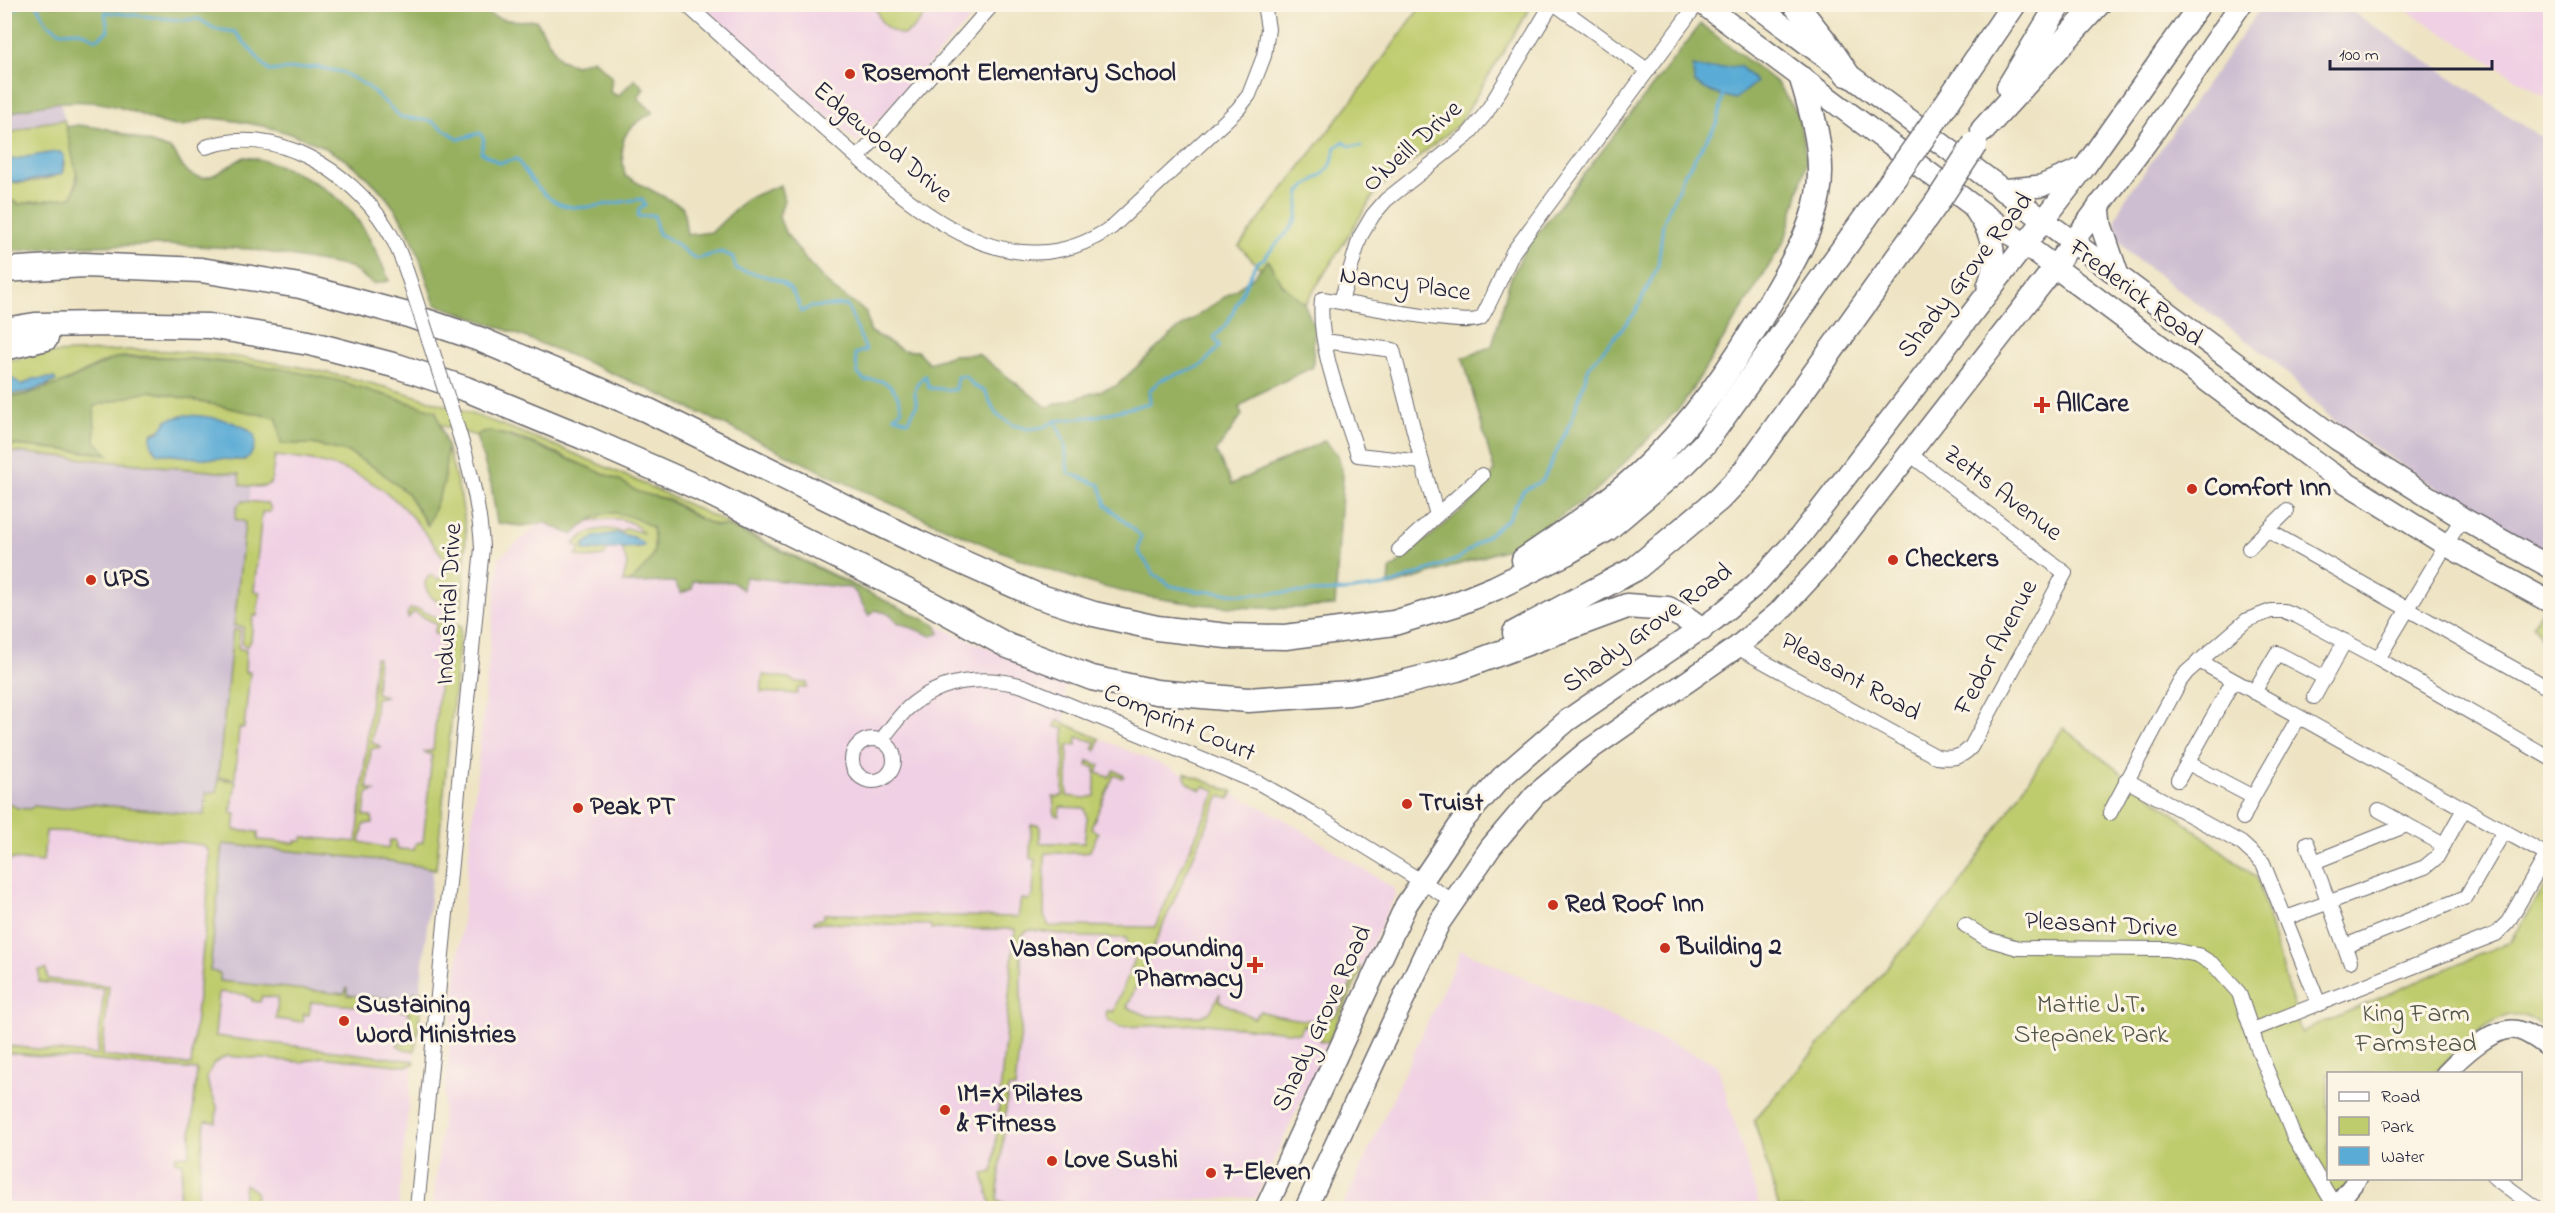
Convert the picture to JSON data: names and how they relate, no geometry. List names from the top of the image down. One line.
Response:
{"streets":{"main road":["Shady Grove Road","Frederick Road","Pleasant Road"],"street":["Edgewood Drive","O'Neill Drive","Nancy Place","Zetts Avenue","Industrial Drive","Fedor Avenue","Comprint Court","Pleasant Drive"]},"crossings":[["O'Neill Drive","Nancy Place"],["Shady Grove Road","Frederick Road"],["Shady Grove Road","Pleasant Road"],["Shady Grove Road","Comprint Court"],["Zetts Avenue","Fedor Avenue"],["Fedor Avenue","Pleasant Road"]],"parks":["Mattie J.T. Stepanek Park","King Farm Farmstead"],"places":{"other":["Rosemont Elementary School","Comfort Inn","Checkers","UPS","Truist","Peak PT","Red Roof Inn","Building 2","Sustaining Word Ministries","IM=X Pilates & Fitness","Love Sushi","7-Eleven"],"health":["AllCare","Vashan Compounding Pharmacy"]},"legend":["Road","Park","Water"],"scale_bar":"100 m"}
